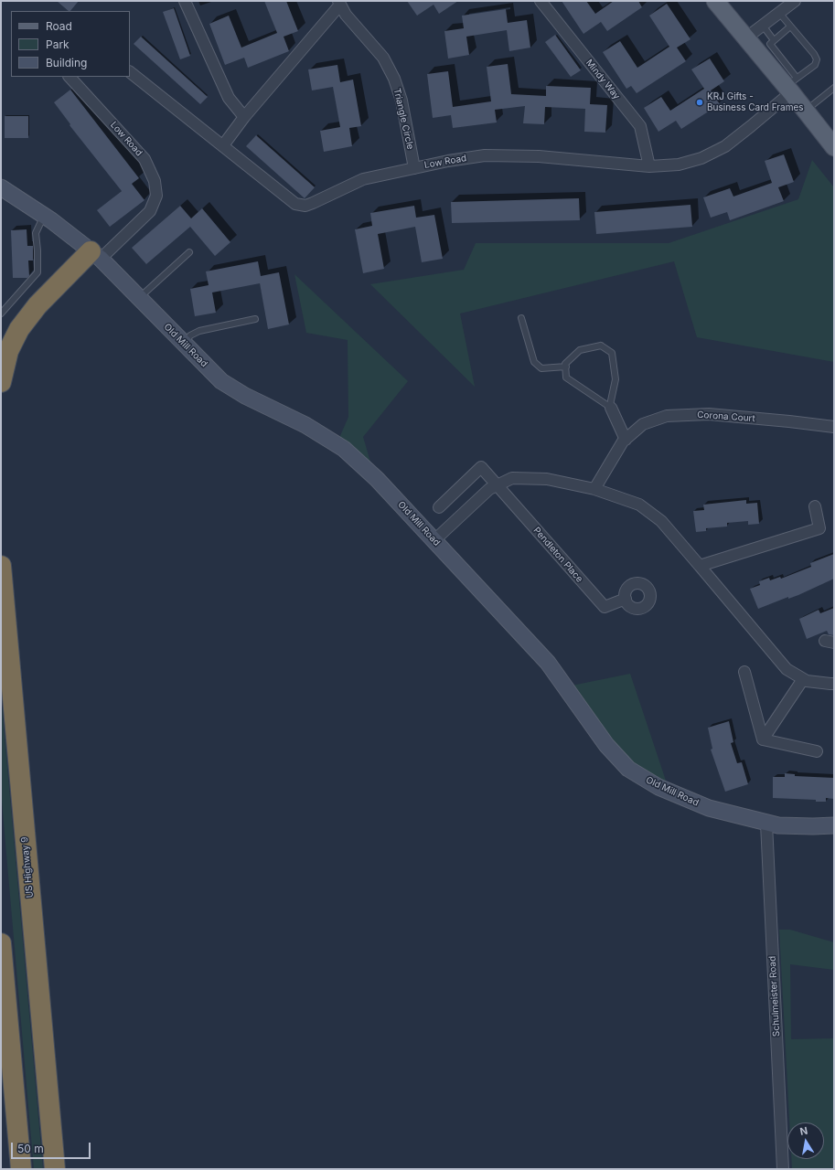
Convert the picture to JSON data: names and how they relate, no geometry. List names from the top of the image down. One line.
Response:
{"streets":{"highway":["US Highway 9"],"street":["Mindy Way","Triangle Circle","Low Road","Old Mill Road","Corona Court","Pendleton Place","Schulmeister Road"]},"crossings":[["Mindy Way","Low Road"],["Triangle Circle","Low Road"],["Low Road","Old Mill Road"],["Old Mill Road","Schulmeister Road"]],"places":["KRJ Gifts - Business Card Frames"],"legend":["Road","Park","Building"],"scale_bar":"50 m","north":"top"}
